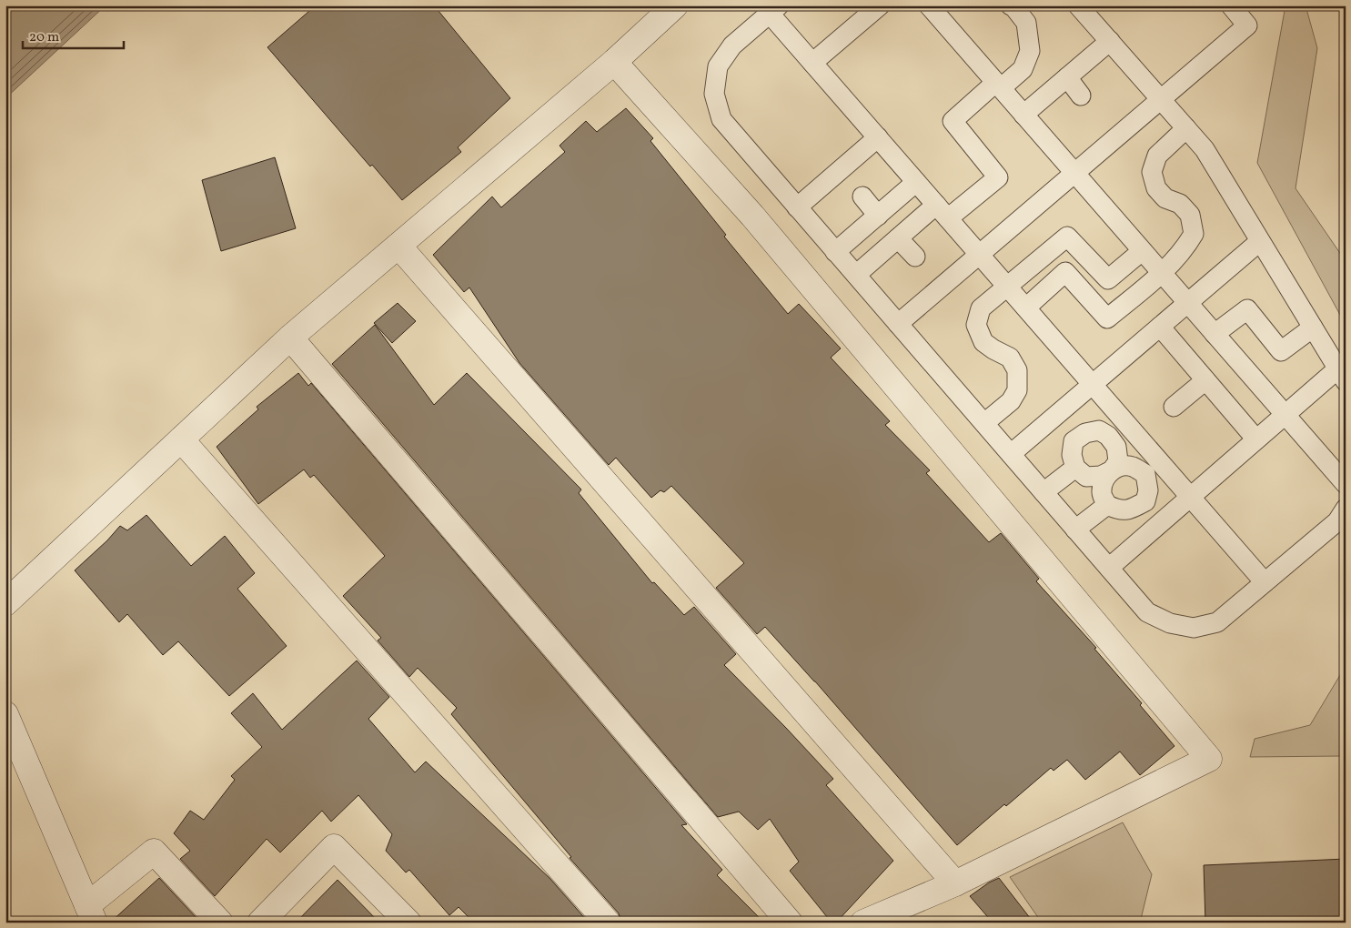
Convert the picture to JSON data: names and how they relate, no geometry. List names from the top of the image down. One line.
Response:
{"scale_bar":"20 m"}
